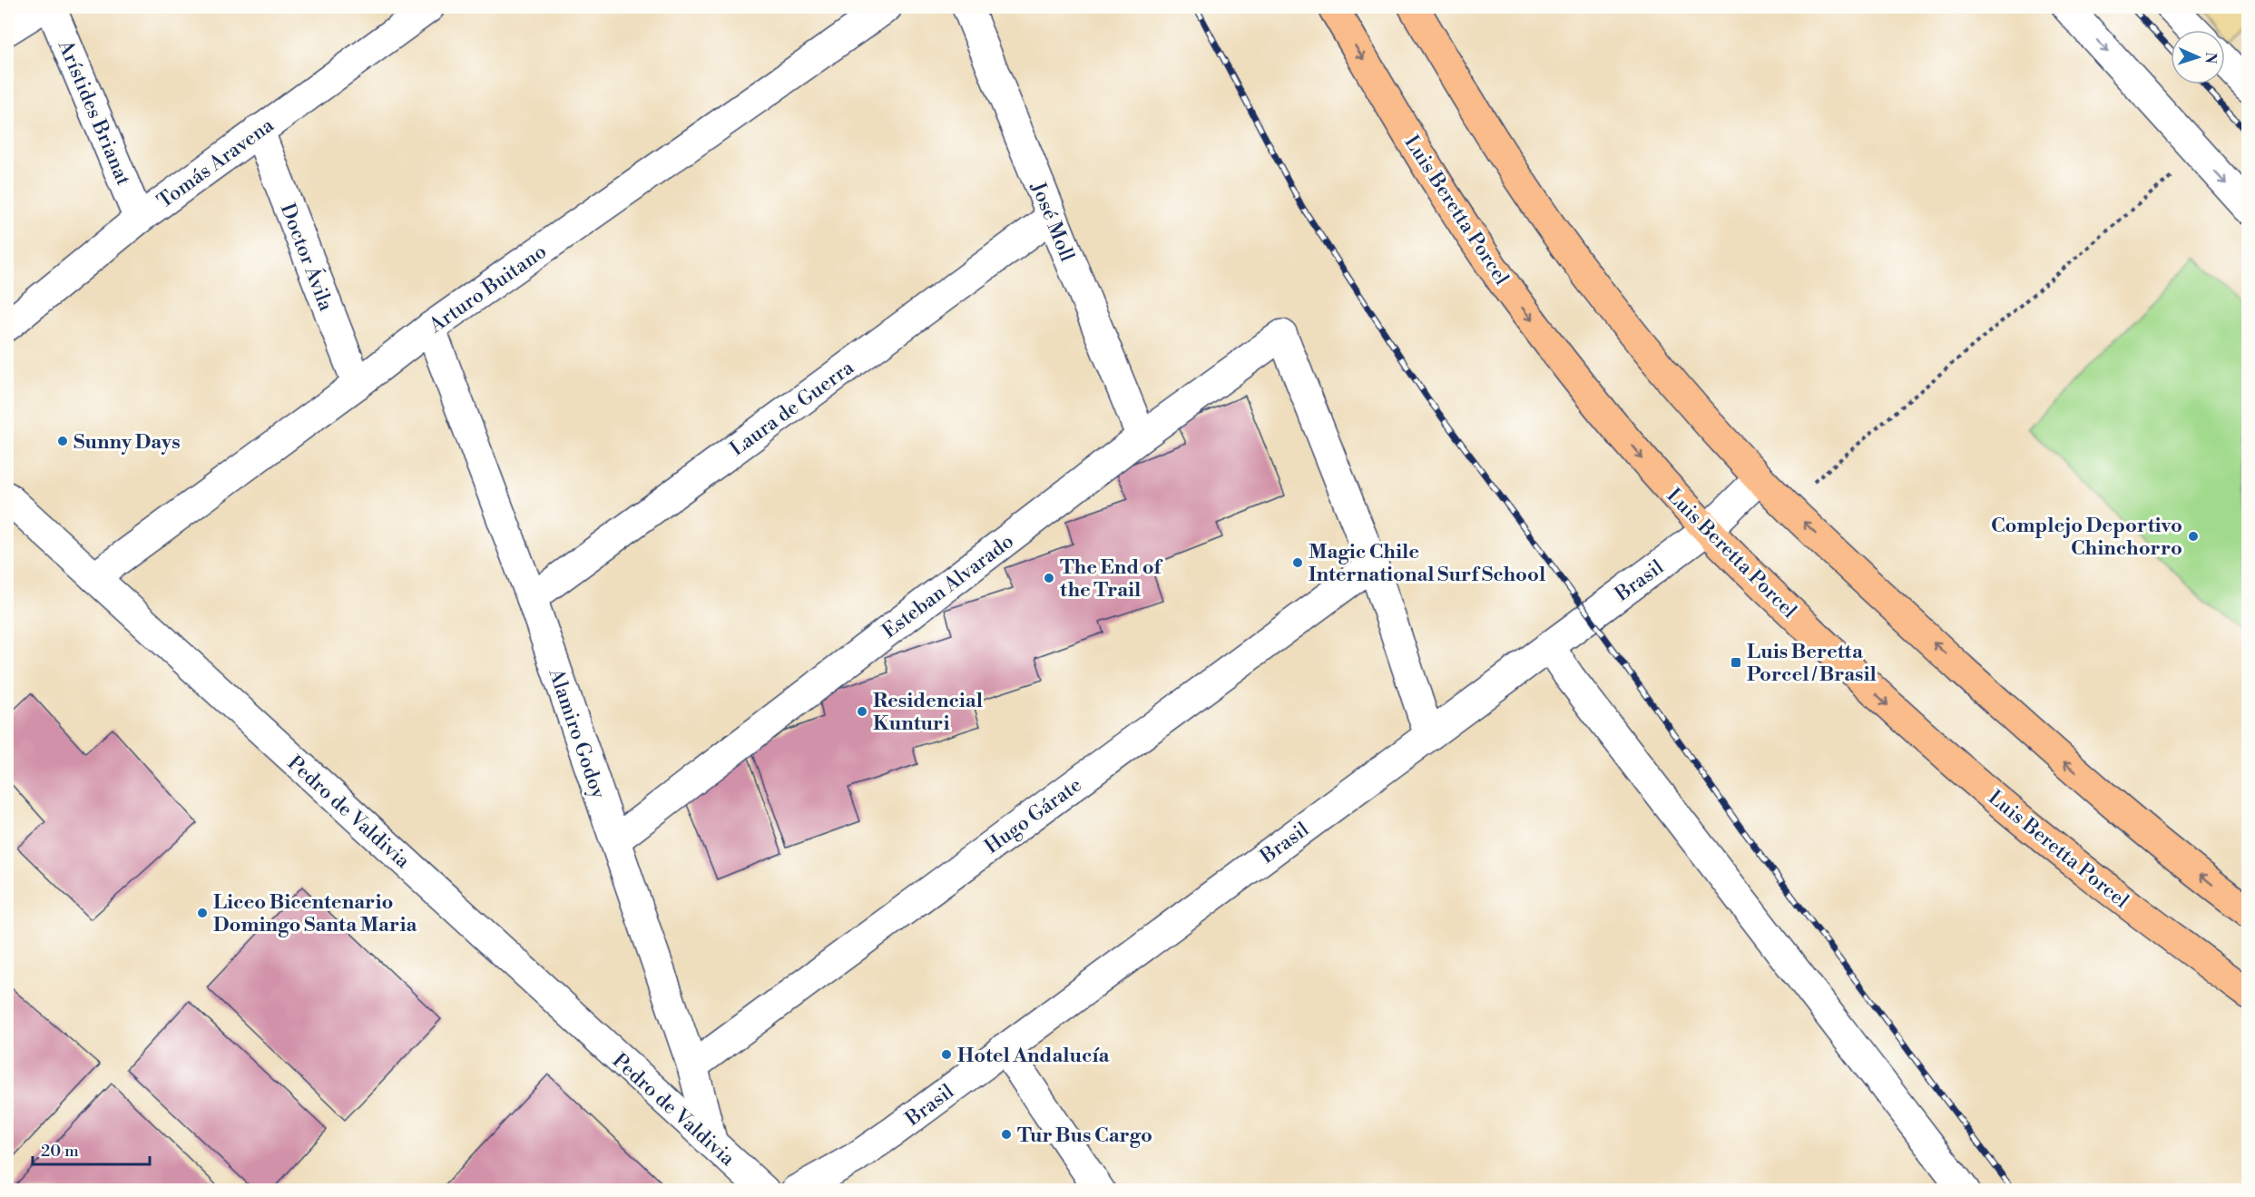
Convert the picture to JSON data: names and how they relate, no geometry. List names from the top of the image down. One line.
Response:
{"streets":{"main road":["Luis Beretta Porcel"],"street":["Arístides Brianat","Tomás Aravena","José Moll","Doctor Ávila","Arturo Buitano","Laura de Guerra","Brasil","Esteban Alvarado","Alamiro Godoy","Pedro de Valdivia","Hugo Gárate"]},"crossings":[["Arístides Brianat","Tomás Aravena"],["Tomás Aravena","Doctor Ávila"],["Luis Beretta Porcel","Brasil"],["José Moll","Laura de Guerra"],["José Moll","Esteban Alvarado"],["Doctor Ávila","Arturo Buitano"],["Arturo Buitano","Alamiro Godoy"],["Arturo Buitano","Pedro de Valdivia"],["Laura de Guerra","Alamiro Godoy"],["Esteban Alvarado","Alamiro Godoy"],["Esteban Alvarado","Hugo Gárate"],["Alamiro Godoy","Pedro de Valdivia"],["Alamiro Godoy","Hugo Gárate"]],"places":{"other":["Sunny Days","Complejo Deportivo Chinchorro","Magic Chile International Surf School","The End of the Trail","Residencial Kunturi","Liceo Bicentenario Domingo Santa Maria","Hotel Andalucía","Tur Bus Cargo"],"transit":["Luis Beretta Porcel / Brasil"]},"scale_bar":"20 m","north":"right"}
